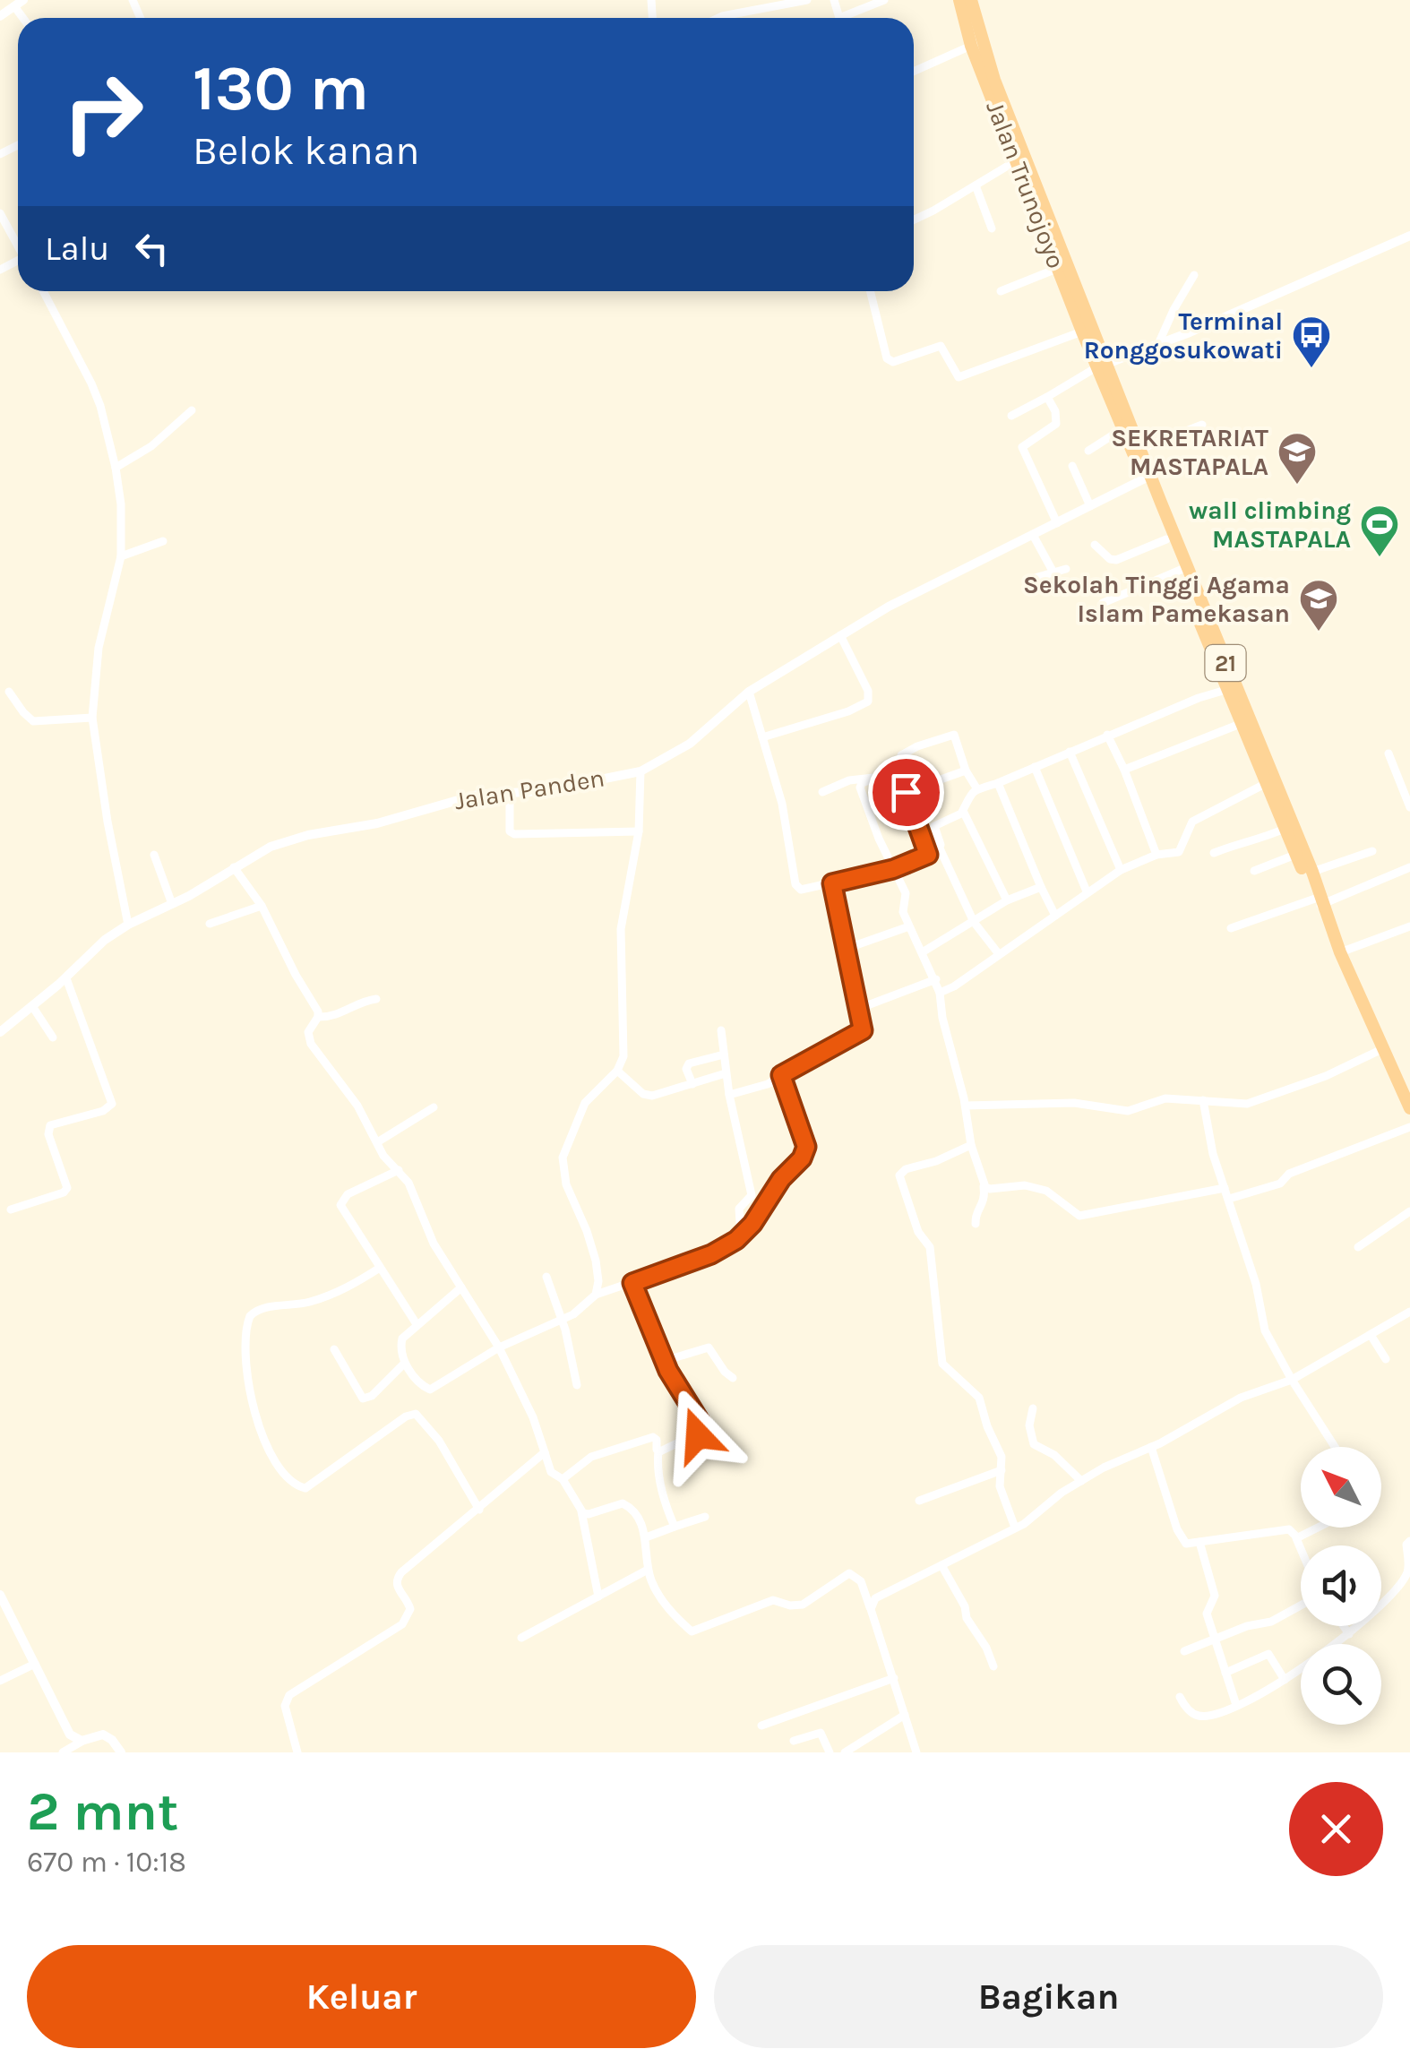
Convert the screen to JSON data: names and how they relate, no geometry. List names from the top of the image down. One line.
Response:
{"streets":{"highway":["Jalan Trunojoyo","21"],"street":["Jalan Panden"]},"crossings":[["Jalan Trunojoyo","21"],["21","Jalan Panden"]],"places":{"bus stop":["Terminal Ronggosukowati"],"school or university":["SEKRETARIAT MASTAPALA","Sekolah Tinggi Agama Islam Pamekasan"],"sports":["wall climbing MASTAPALA"]},"north":"top left","page":{"turn":["130 m","Belok kanan"],"then":"Lalu","heading":["2 mnt","670 m · 10:18"],"buttons":["Keluar","Bagikan"]}}
